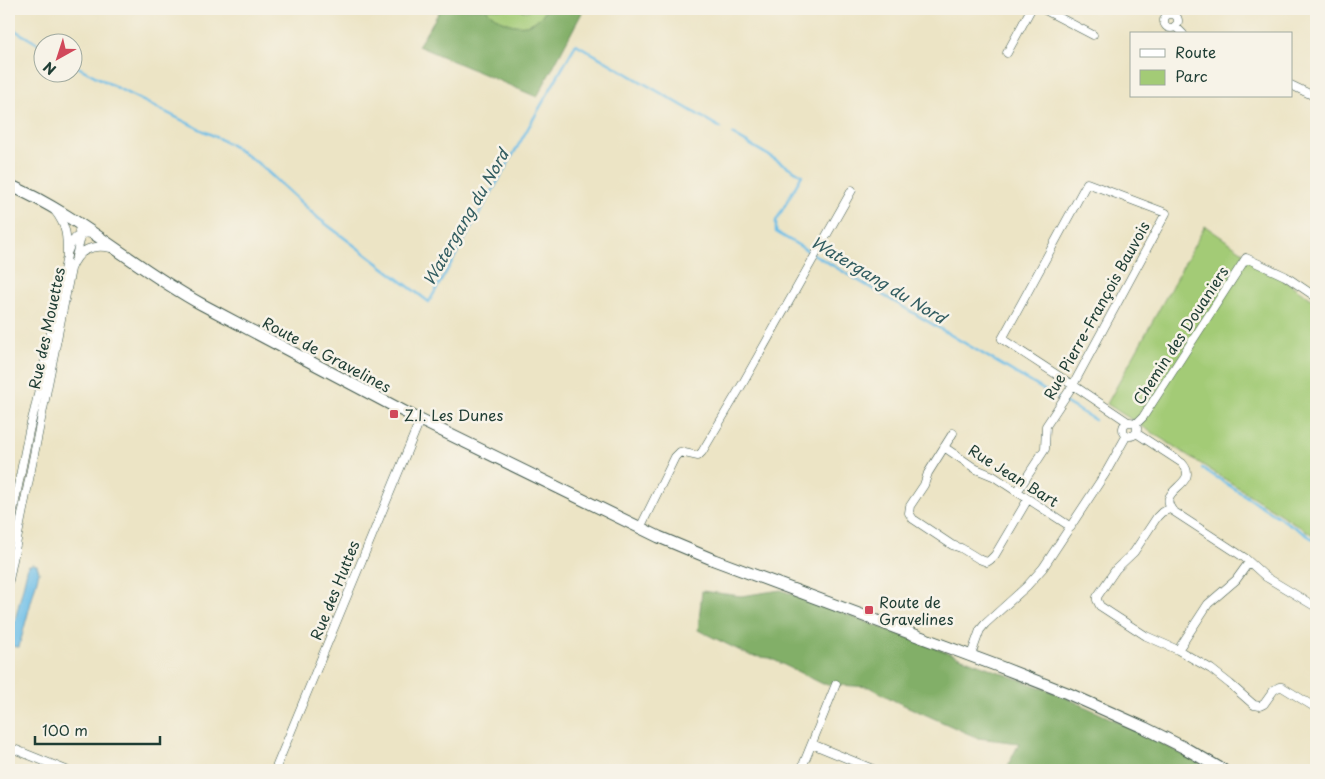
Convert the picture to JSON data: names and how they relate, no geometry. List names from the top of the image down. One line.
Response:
{"streets":{"main road":["Route de Gravelines"],"street":["Rue Pierre-François Bauvois","Rue des Mouettes","Chemin des Douaniers","Rue Jean Bart","Rue des Huttes"]},"crossings":[["Rue Pierre-François Bauvois","Rue Jean Bart"],["Rue des Mouettes","Route de Gravelines"],["Route de Gravelines","Rue des Huttes"]],"water":["Watergang du Nord"],"places":{"transit":["Z.I. Les Dunes","Route de Gravelines"]},"legend":["Route","Parc"],"scale_bar":"100 m","north":"bottom left"}
